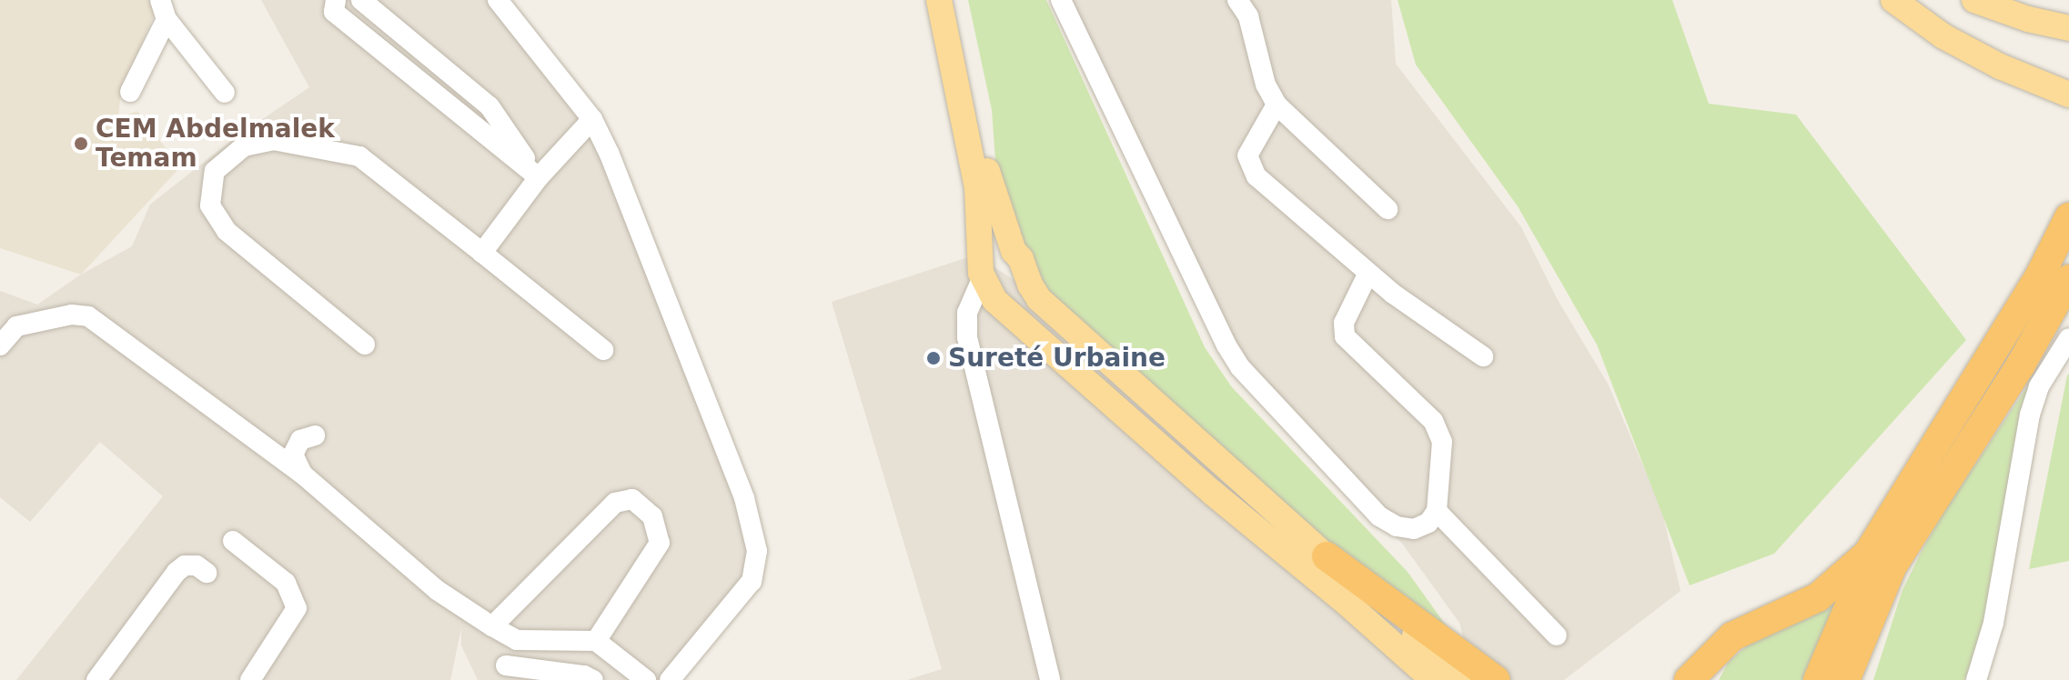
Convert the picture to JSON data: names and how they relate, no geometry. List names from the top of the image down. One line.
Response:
{"places":["CEM Abdelmalek Temam","Sureté Urbaine"]}
